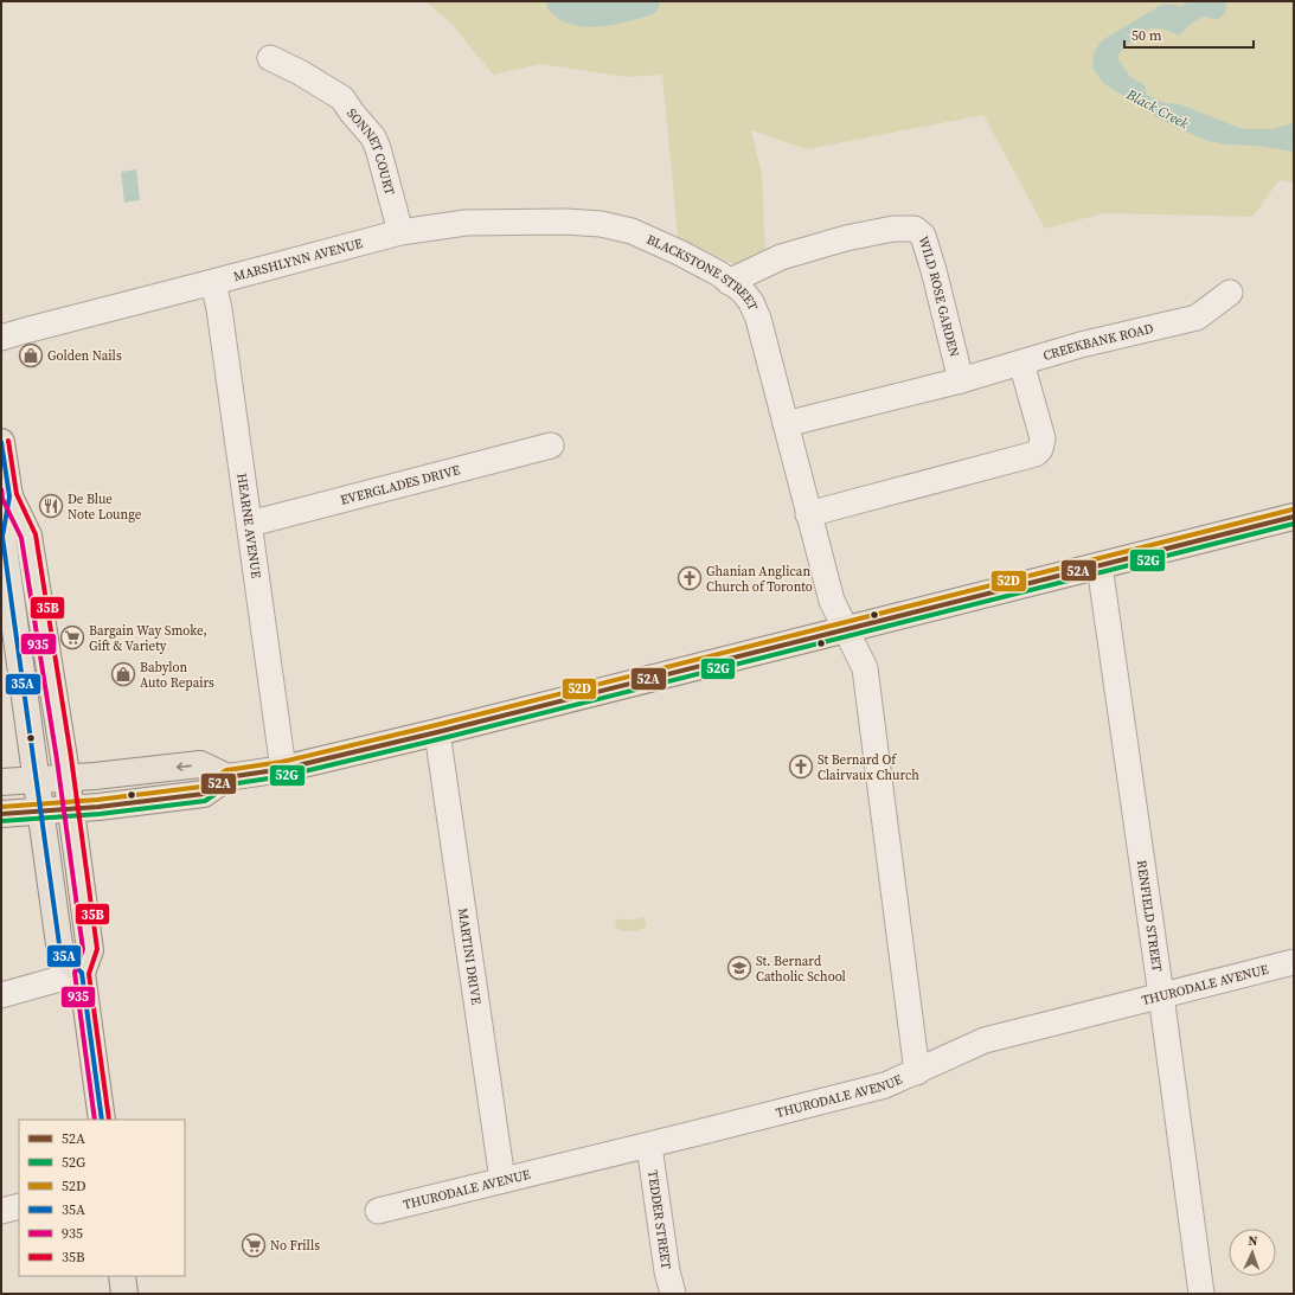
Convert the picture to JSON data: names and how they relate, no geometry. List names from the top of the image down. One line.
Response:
{"streets":{"street":["SONNET COURT","MARSHLYNN AVENUE","BLACKSTONE STREET","WILD ROSE GARDEN","CREEKBANK ROAD","EVERGLADES DRIVE","HEARNE AVENUE","RENFIELD STREET","MARTINI DRIVE","THURODALE AVENUE","TEDDER STREET"]},"crossings":[["SONNET COURT","MARSHLYNN AVENUE"],["MARSHLYNN AVENUE","BLACKSTONE STREET"],["MARSHLYNN AVENUE","HEARNE AVENUE"],["BLACKSTONE STREET","WILD ROSE GARDEN"],["BLACKSTONE STREET","THURODALE AVENUE"],["WILD ROSE GARDEN","CREEKBANK ROAD"],["EVERGLADES DRIVE","HEARNE AVENUE"],["RENFIELD STREET","THURODALE AVENUE"],["MARTINI DRIVE","THURODALE AVENUE"],["THURODALE AVENUE","TEDDER STREET"]],"water":["Black Creek"],"places":{"shop":["Golden Nails","Babylon Auto Repairs"],"restaurant":["De Blue Note Lounge"],"church":["Ghanian Anglican Church of Toronto","St Bernard Of Clairvaux Church"],"supermarket":["Bargain Way Smoke, Gift & Variety","No Frills"],"school or university":["St. Bernard Catholic School"]},"lines":["transit line 35B","transit line 35A","transit line 935","transit line 52D","transit line 52A","transit line 52G"],"legend":["52A","52G","52D","35A","935","35B"],"scale_bar":"50 m","north":"top"}
